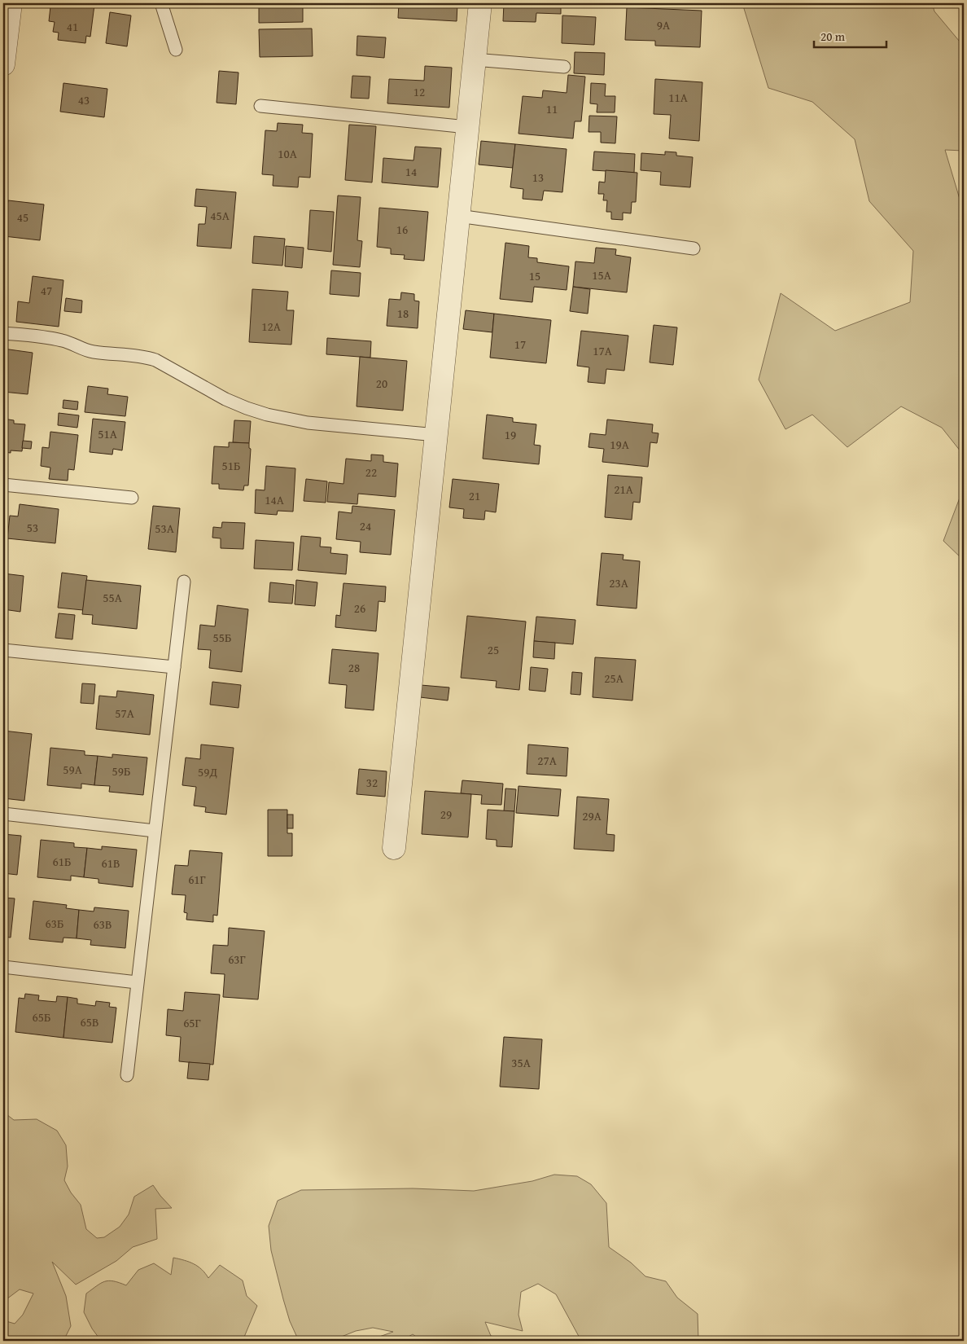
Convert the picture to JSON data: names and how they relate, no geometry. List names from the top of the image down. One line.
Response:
{"house_numbers":["9А","41","12","11А","43","11","10А","14","13","45А","45","16","15А","15","47","18","12А","17","17А","20","51А","19","19А","51Б","22","21А","21","14А","24","53","53А","23А","55А","26","55Б","25","28","25А","57А","27А","59А","59Б","59Д","32","29","29А","61Б","61В","61Г","63Б","63В","63Г","65Б","65В","65Г","35А"],"scale_bar":"20 m"}
